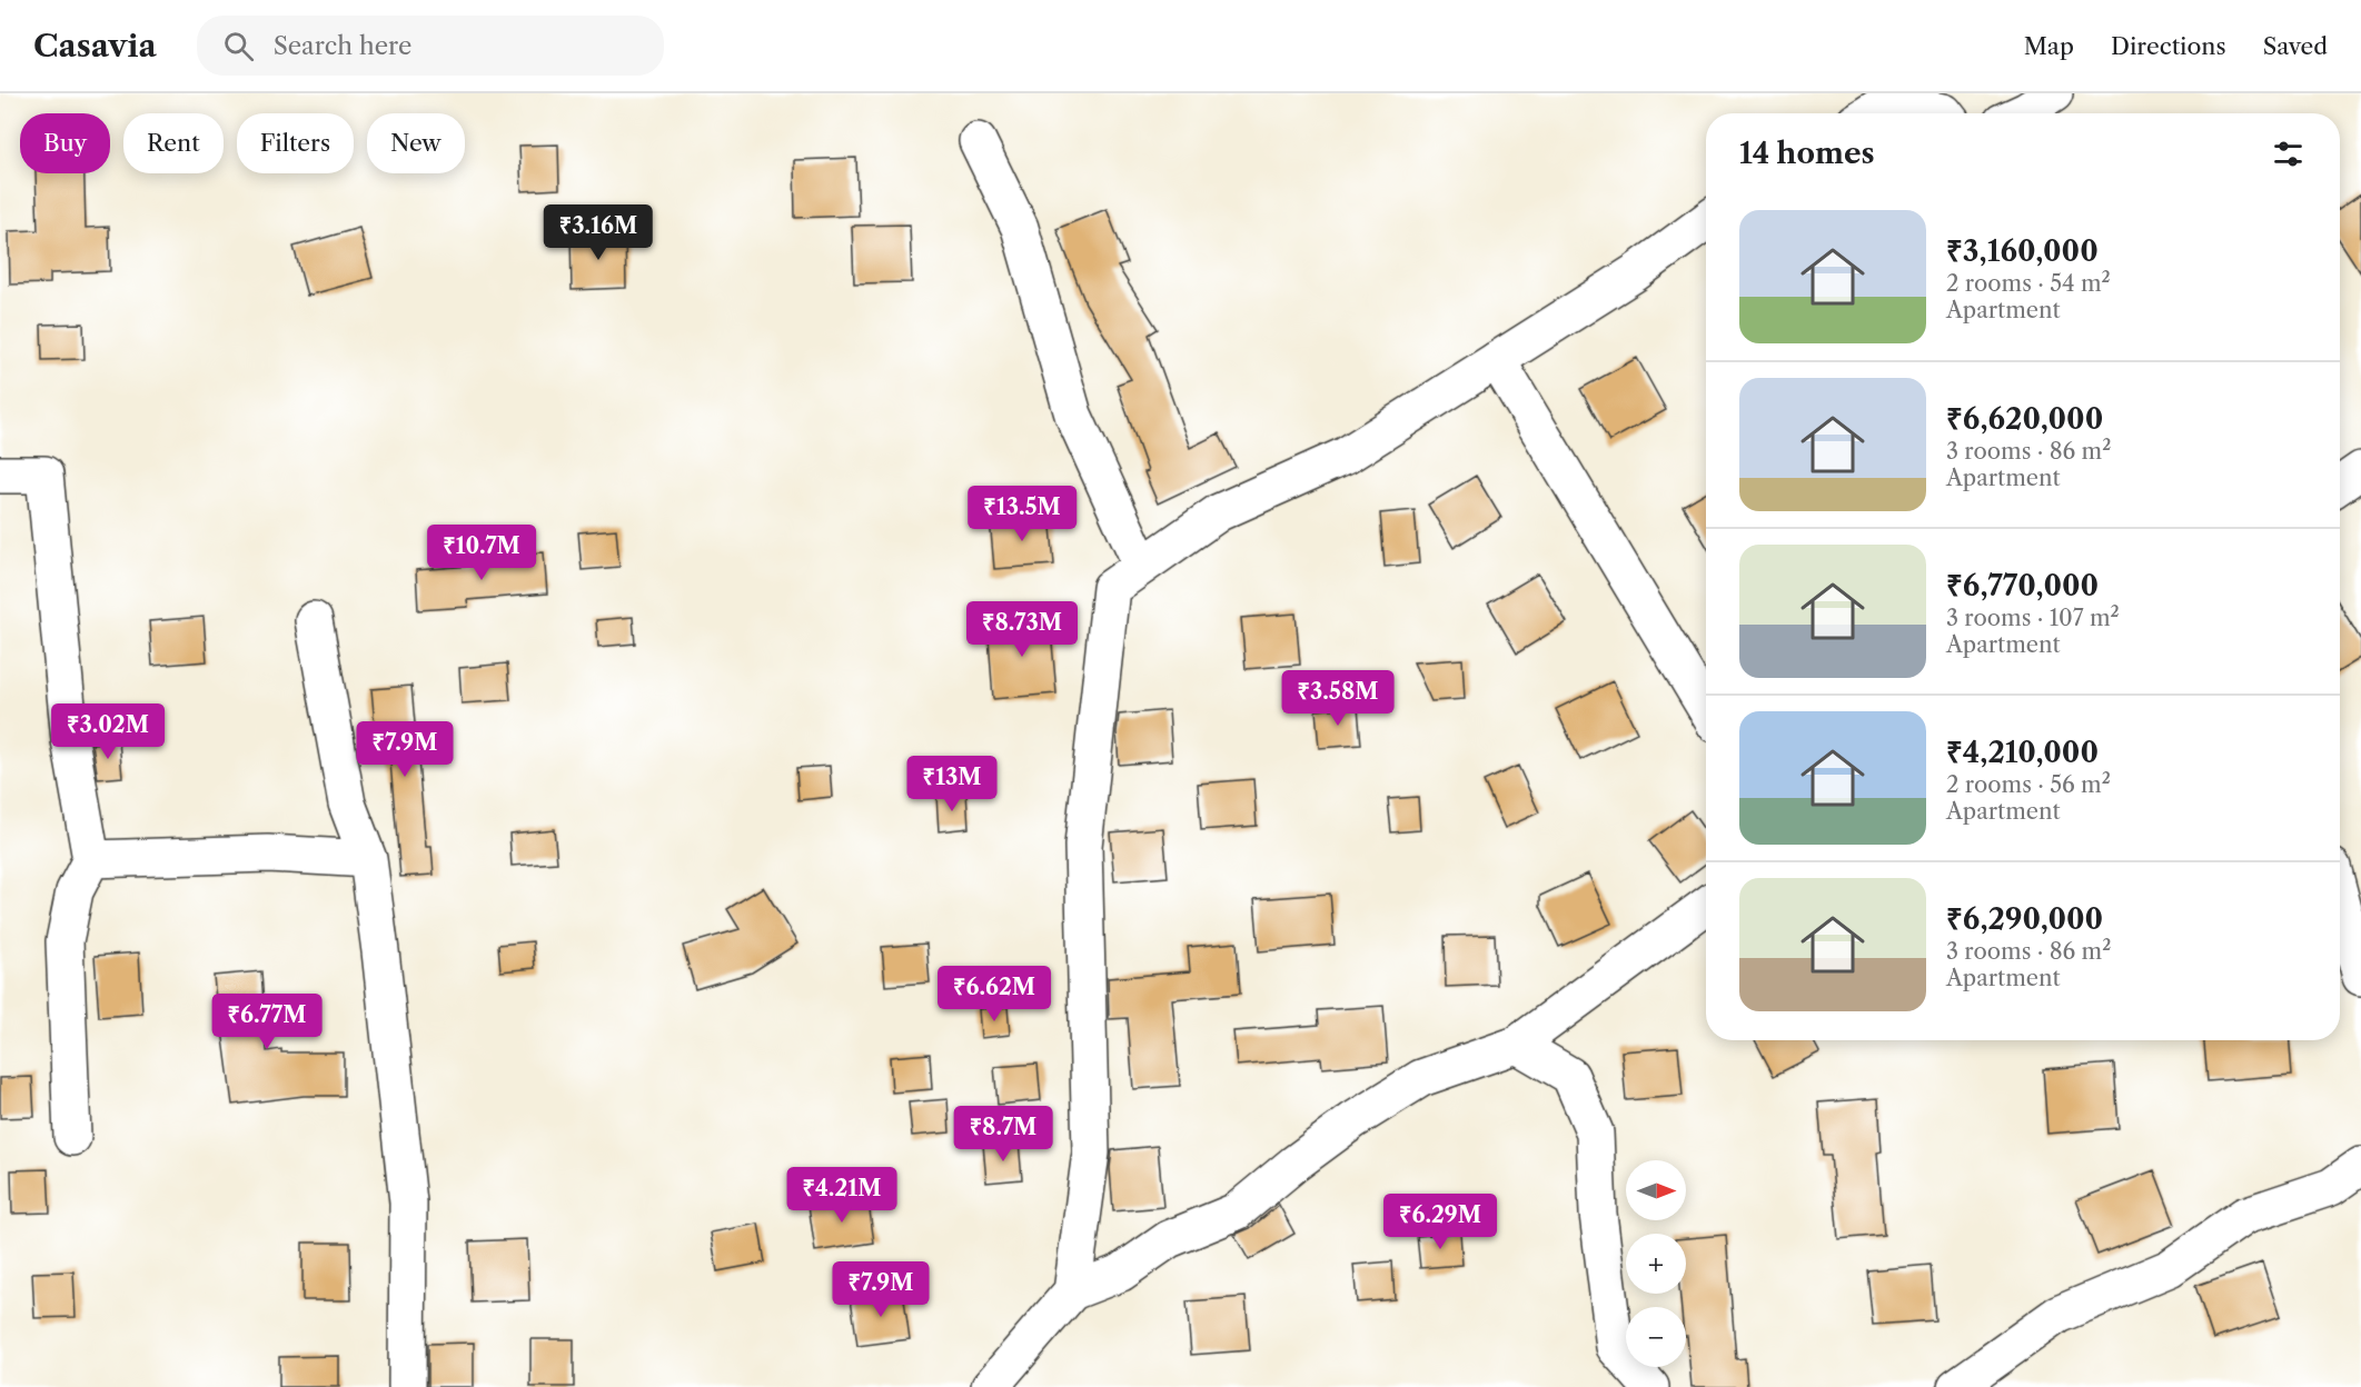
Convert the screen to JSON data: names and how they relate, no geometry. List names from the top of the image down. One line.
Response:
{"north":"right","page":{"header":"Casavia","search":"Search here","nav":["Map","Directions","Saved"],"chip":["Buy","Rent","Filters","New"],"heading":"14 homes","list":[{"name":"₹3,160,000","note":"2 rooms · 54 m² · Apartment"},{"name":"₹6,620,000","note":"3 rooms · 86 m² · Apartment"},{"name":"₹6,770,000","note":"3 rooms · 107 m² · Apartment"},{"name":"₹4,210,000","note":"2 rooms · 56 m² · Apartment"},{"name":"₹6,290,000","note":"3 rooms · 86 m² · Apartment"}],"price":["₹3.16M","₹13.5M","₹10.7M","₹8.73M","₹3.58M","₹3.02M","₹7.9M","₹13M","₹6.62M","₹6.77M","₹8.7M","₹4.21M","₹6.29M","₹7.9M"],"map_buttons":["+","−"]}}
